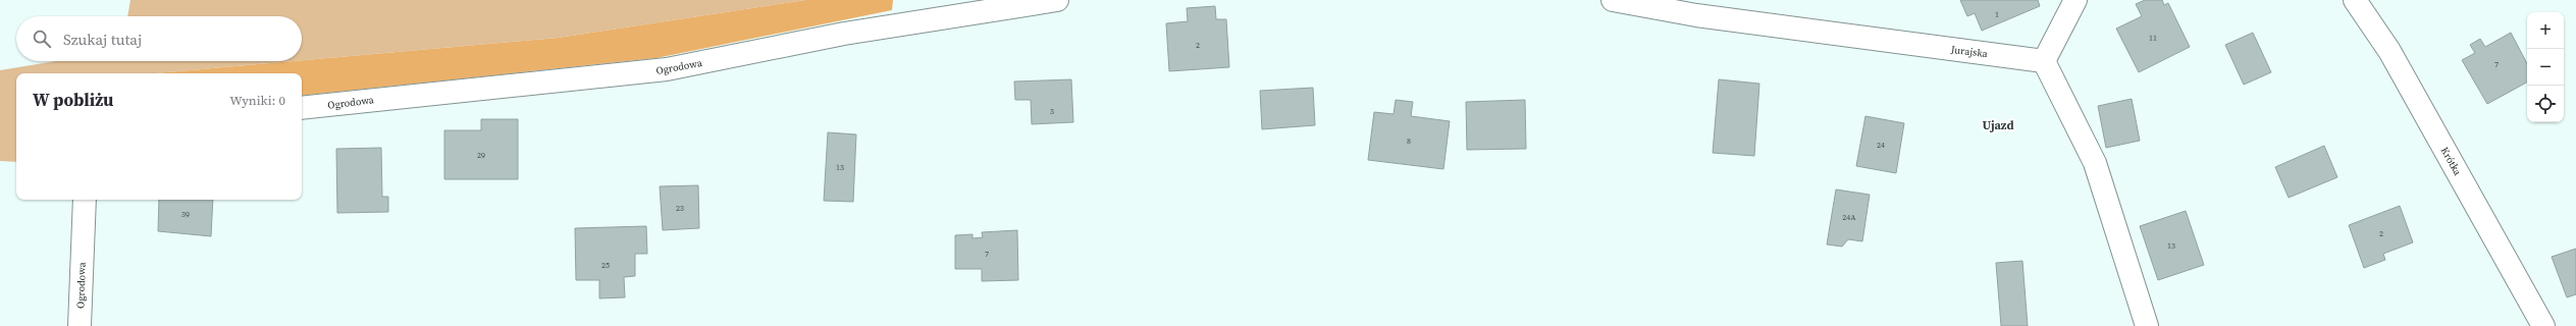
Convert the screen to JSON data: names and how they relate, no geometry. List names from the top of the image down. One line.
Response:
{"streets":{"street":["Jurajska","Ogrodowa","Krótka"]},"districts":["Ujazd"],"house_numbers":["1","11","2","7","3","8","24","29","13","23","39","24A","2","13","7","25"],"page":{"map_buttons":["+","−"],"search":"Szukaj tutaj","heading":["W pobliżu","Wyniki: 0"]}}
